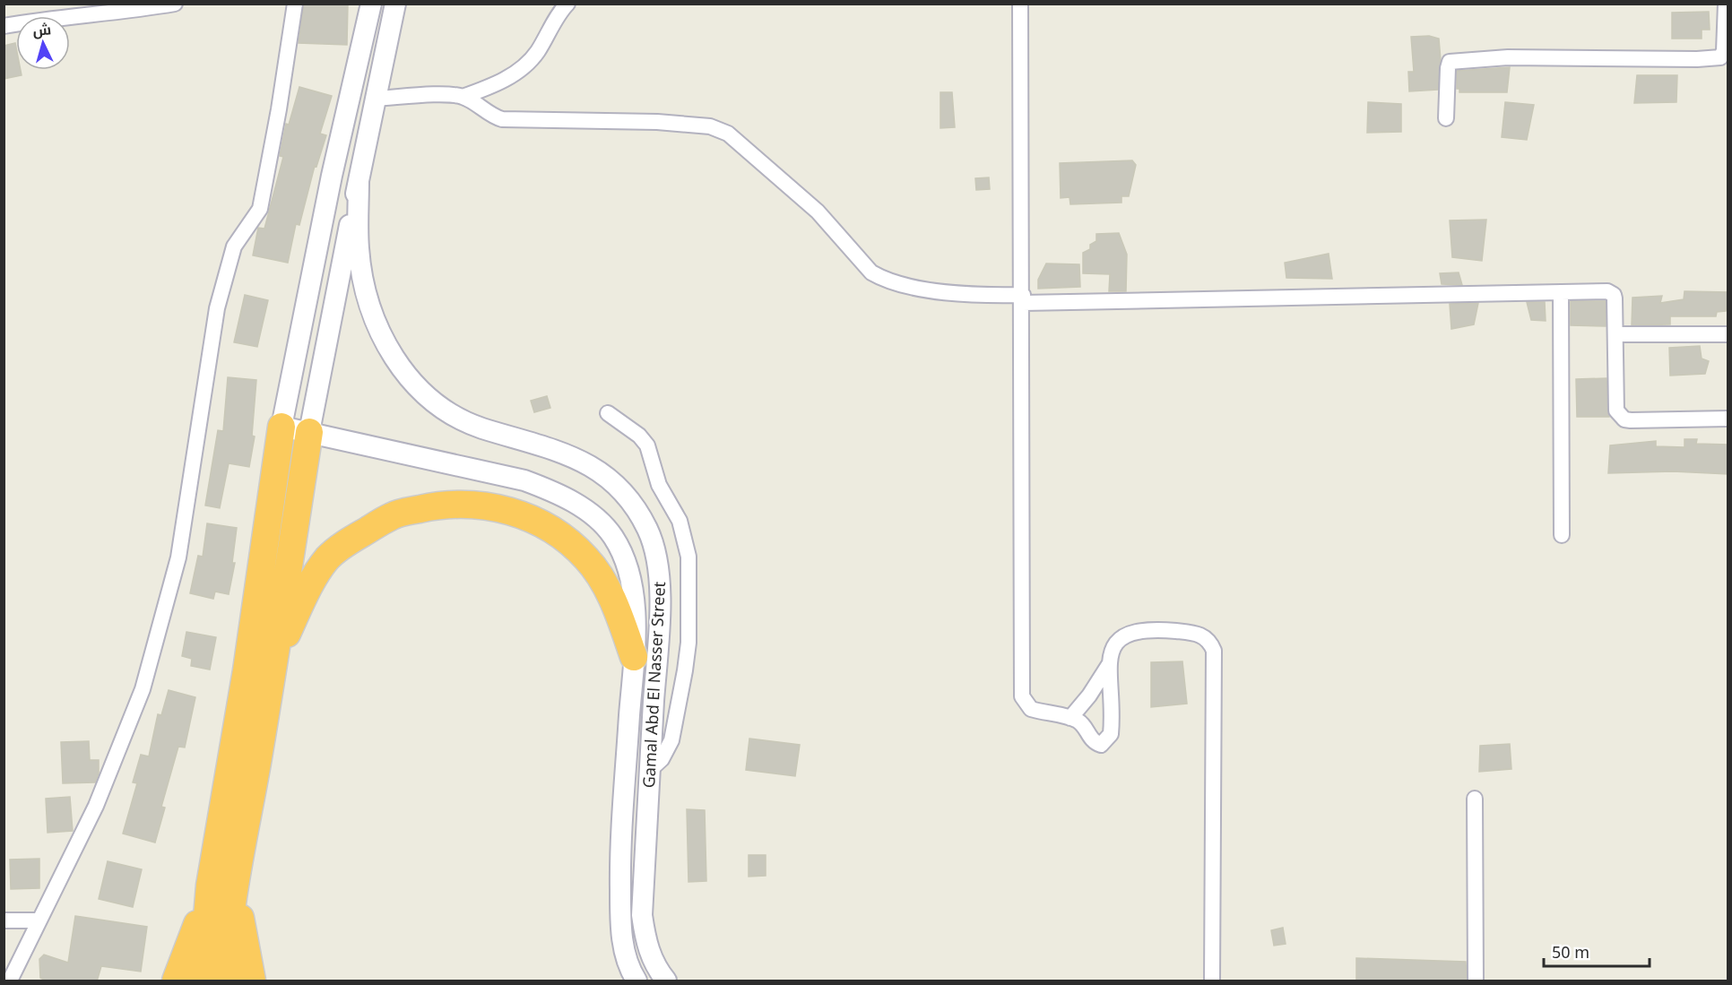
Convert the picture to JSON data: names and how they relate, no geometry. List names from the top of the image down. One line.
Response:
{"streets":{"main road":["Gamal Abd El Nasser Street"]},"scale_bar":"50 m","north":"top"}
